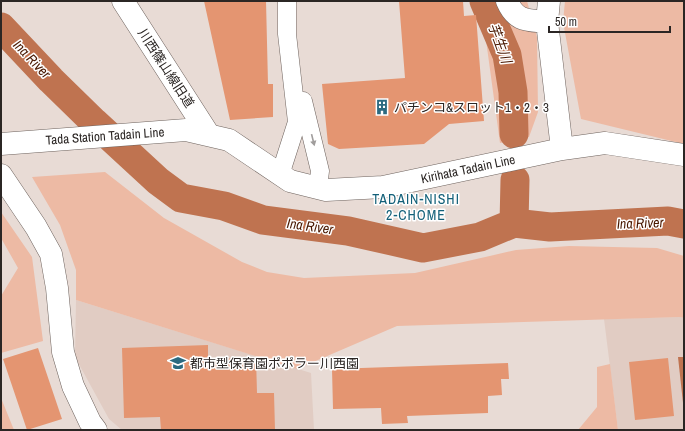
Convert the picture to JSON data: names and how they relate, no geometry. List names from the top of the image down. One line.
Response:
{"streets":{"main road":["川西篠山線旧道","Tada Station Tadain Line","Kirihata Tadain Line"]},"crossings":[["川西篠山線旧道","Tada Station Tadain Line"],["川西篠山線旧道","Kirihata Tadain Line"],["Tada Station Tadain Line","Kirihata Tadain Line"]],"districts":["TADAIN-NISHI 2-CHOME"],"water":["芋生川","Ina River"],"places":{"building":["パチンコ&スロット1・2・3"],"school or university":["都市型保育園ポポラー川西園"]},"scale_bar":"50 m"}
